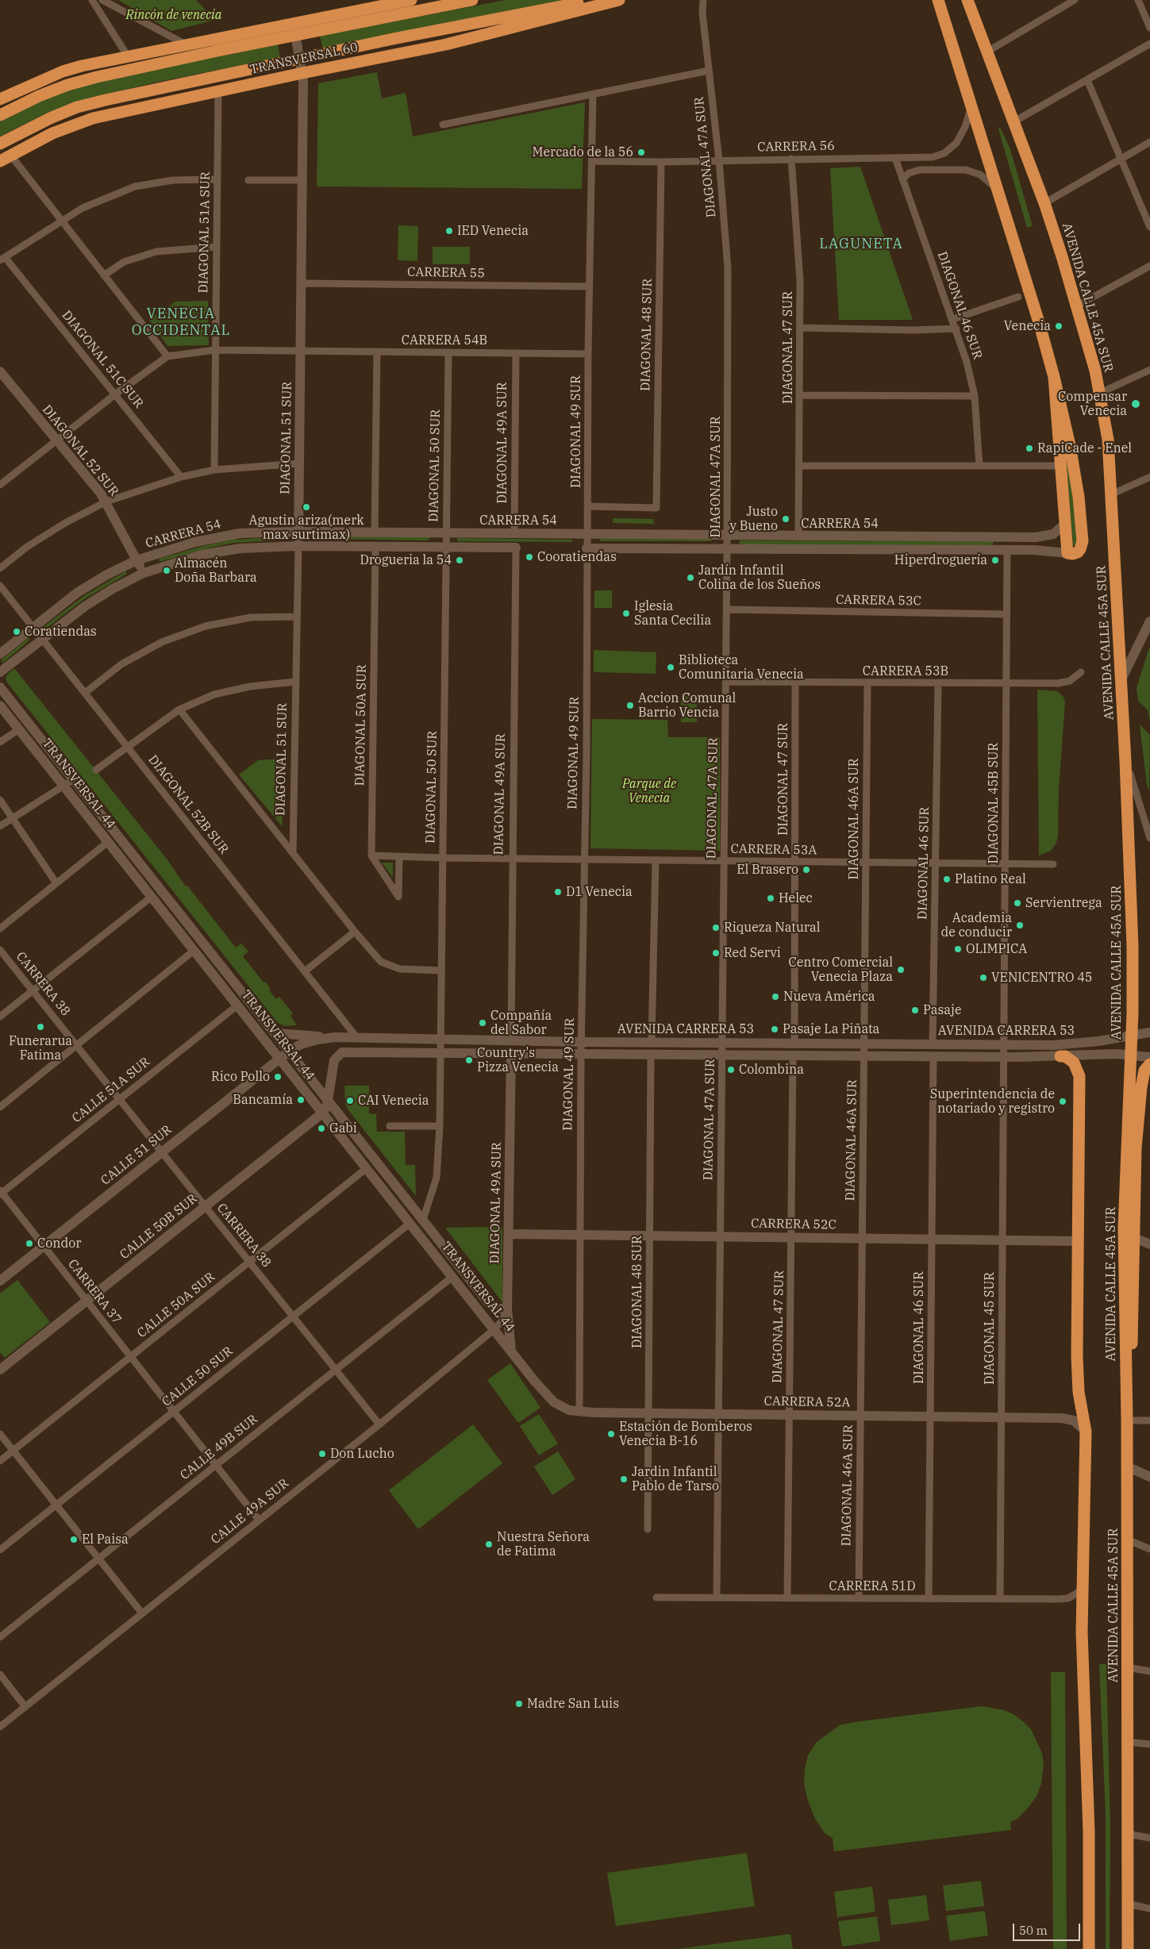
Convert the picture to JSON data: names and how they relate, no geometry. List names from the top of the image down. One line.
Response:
{"streets":{"highway":["TRANSVERSAL 60","AVENIDA CALLE 45A SUR"],"street":["CARRERA 56","DIAGONAL 47A SUR","DIAGONAL 51A SUR","CARRERA 55","DIAGONAL 46 SUR","DIAGONAL 48 SUR","CARRERA 54B","DIAGONAL 47 SUR","DIAGONAL 51C SUR","DIAGONAL 49 SUR","DIAGONAL 51 SUR","DIAGONAL 49A SUR","DIAGONAL 52 SUR","DIAGONAL 50 SUR","CARRERA 54","CARRERA 53C","CARRERA 53B","DIAGONAL 50A SUR","TRANSVERSAL 44","DIAGONAL 45B SUR","DIAGONAL 52B SUR","DIAGONAL 46A SUR","CARRERA 53A","CARRERA 38","AVENIDA CARRERA 53","CALLE 51A SUR","CALLE 51 SUR","CARRERA 52C","CALLE 50B SUR","CARRERA 37","CALLE 50A SUR","DIAGONAL 45 SUR","CALLE 50 SUR","CARRERA 52A","CALLE 49B SUR","CALLE 49A SUR","CARRERA 51D"]},"crossings":[["TRANSVERSAL 60","DIAGONAL 51A SUR"],["TRANSVERSAL 60","DIAGONAL 51 SUR"],["CARRERA 56","DIAGONAL 47A SUR"],["CARRERA 56","DIAGONAL 46 SUR"],["CARRERA 56","DIAGONAL 48 SUR"],["CARRERA 56","DIAGONAL 47 SUR"],["CARRERA 56","DIAGONAL 49 SUR"],["DIAGONAL 47A SUR","CARRERA 54"],["DIAGONAL 47A SUR","CARRERA 53C"],["DIAGONAL 47A SUR","CARRERA 53B"],["DIAGONAL 47A SUR","CARRERA 53A"],["DIAGONAL 47A SUR","AVENIDA CARRERA 53"],["DIAGONAL 47A SUR","CARRERA 52C"],["DIAGONAL 47A SUR","CARRERA 52A"],["DIAGONAL 47A SUR","CARRERA 51D"],["DIAGONAL 51A SUR","CARRERA 54B"],["CARRERA 55","DIAGONAL 49 SUR"],["CARRERA 55","DIAGONAL 51 SUR"],["DIAGONAL 46 SUR","CARRERA 53B"],["DIAGONAL 46 SUR","CARRERA 53A"],["DIAGONAL 46 SUR","AVENIDA CARRERA 53"],["DIAGONAL 46 SUR","CARRERA 52C"],["DIAGONAL 46 SUR","CARRERA 52A"],["DIAGONAL 46 SUR","CARRERA 51D"],["DIAGONAL 48 SUR","DIAGONAL 49 SUR"],["DIAGONAL 48 SUR","AVENIDA CARRERA 53"],["DIAGONAL 48 SUR","CARRERA 52C"],["DIAGONAL 48 SUR","CARRERA 52A"],["CARRERA 54B","DIAGONAL 49 SUR"],["CARRERA 54B","DIAGONAL 51 SUR"],["CARRERA 54B","DIAGONAL 49A SUR"],["CARRERA 54B","DIAGONAL 50 SUR"],["DIAGONAL 47 SUR","CARRERA 54"],["DIAGONAL 47 SUR","CARRERA 53B"],["DIAGONAL 47 SUR","CARRERA 53A"],["DIAGONAL 47 SUR","AVENIDA CARRERA 53"],["DIAGONAL 47 SUR","CARRERA 52C"],["DIAGONAL 47 SUR","CARRERA 52A"],["DIAGONAL 47 SUR","CARRERA 51D"],["DIAGONAL 49 SUR","CARRERA 54"],["DIAGONAL 49 SUR","CARRERA 53A"],["DIAGONAL 49 SUR","AVENIDA CARRERA 53"],["DIAGONAL 49 SUR","CARRERA 52C"],["DIAGONAL 49 SUR","CARRERA 52A"],["DIAGONAL 51 SUR","CARRERA 54"],["DIAGONAL 49A SUR","CARRERA 54"],["DIAGONAL 49A SUR","TRANSVERSAL 44"],["DIAGONAL 49A SUR","CARRERA 53A"],["DIAGONAL 49A SUR","AVENIDA CARRERA 53"],["DIAGONAL 49A SUR","CARRERA 52C"],["DIAGONAL 49A SUR","CALLE 49A SUR"],["DIAGONAL 52 SUR","CARRERA 54"],["DIAGONAL 50 SUR","CARRERA 54"],["DIAGONAL 50 SUR","TRANSVERSAL 44"],["DIAGONAL 50 SUR","CARRERA 53A"],["DIAGONAL 50 SUR","AVENIDA CARRERA 53"],["CARRERA 54","DIAGONAL 50A SUR"],["CARRERA 54","DIAGONAL 45B SUR"],["CARRERA 54","DIAGONAL 52B SUR"],["CARRERA 53C","DIAGONAL 45B SUR"],["CARRERA 53B","DIAGONAL 45B SUR"],["CARRERA 53B","DIAGONAL 46A SUR"],["DIAGONAL 50A SUR","CARRERA 53A"],["TRANSVERSAL 44","AVENIDA CARRERA 53"],["TRANSVERSAL 44","CALLE 51A SUR"],["TRANSVERSAL 44","CALLE 51 SUR"],["TRANSVERSAL 44","CALLE 50B SUR"],["TRANSVERSAL 44","CALLE 50A SUR"],["TRANSVERSAL 44","CALLE 50 SUR"],["TRANSVERSAL 44","CARRERA 52A"],["TRANSVERSAL 44","CALLE 49B SUR"],["TRANSVERSAL 44","CALLE 49A SUR"],["DIAGONAL 45B SUR","CARRERA 53A"],["DIAGONAL 45B SUR","AVENIDA CARRERA 53"],["DIAGONAL 45B SUR","DIAGONAL 45 SUR"],["DIAGONAL 52B SUR","AVENIDA CARRERA 53"],["DIAGONAL 46A SUR","CARRERA 53A"],["DIAGONAL 46A SUR","AVENIDA CARRERA 53"],["DIAGONAL 46A SUR","CARRERA 52C"],["DIAGONAL 46A SUR","CARRERA 52A"],["DIAGONAL 46A SUR","CARRERA 51D"],["CARRERA 38","CALLE 51A SUR"],["CARRERA 38","CALLE 51 SUR"],["CARRERA 38","CALLE 50B SUR"],["CARRERA 38","CALLE 50A SUR"],["CARRERA 38","CALLE 50 SUR"],["CARRERA 38","CALLE 49B SUR"],["CARRERA 38","CALLE 49A SUR"],["AVENIDA CARRERA 53","CALLE 51 SUR"],["AVENIDA CARRERA 53","CALLE 50B SUR"],["AVENIDA CARRERA 53","DIAGONAL 45 SUR"],["CALLE 51A SUR","CARRERA 37"],["CALLE 51 SUR","CARRERA 37"],["CARRERA 52C","DIAGONAL 45 SUR"],["CALLE 50B SUR","CARRERA 37"],["CARRERA 37","CALLE 50A SUR"],["CARRERA 37","CALLE 50 SUR"],["CARRERA 37","CALLE 49B SUR"],["CARRERA 37","CALLE 49A SUR"],["DIAGONAL 45 SUR","CARRERA 52A"],["DIAGONAL 45 SUR","CARRERA 51D"]],"districts":["LAGUNETA","VENECIA OCCIDENTAL"],"parks":["Rincón de venecia","Parque de Venecia"],"places":["Mercado de la 56","IED Venecia","Venecia","Compensar Venecia","RapiCade - Enel","Agustin ariza(merk max surtimax)","Justo y Bueno","Cooratiendas","Drogueria la 54","Hiperdroguería","Almacén Doña Barbara","Jardín Infantil Colina de los Sueños","Iglesia Santa Cecilia","Coratiendas","Biblioteca Comunitaria Venecia","Accion Comunal Barrio Vencia","El Brasero","Platino Real","D1 Venecia","Helec","Servientrega","Academia de conducir","Riqueza Natural","OLIMPICA","Red Servi","Centro Comercial Venecia Plaza","VENICENTRO 45","Nueva América","Pasaje","Compañía del Sabor","Funerarua Fatima","Pasaje La Piñata","Country's Pizza Venecia","Colombina","Rico Pollo","Bancamía","CAI Venecia","Superintendencia de notariado y registro","Gabi","Condor","Estación de Bomberos Venecia B-16","Don Lucho","Jardin Infantil Pablo de Tarso","El Paisa","Nuestra Señora de Fatima","Madre San Luis"],"scale_bar":"50 m"}
